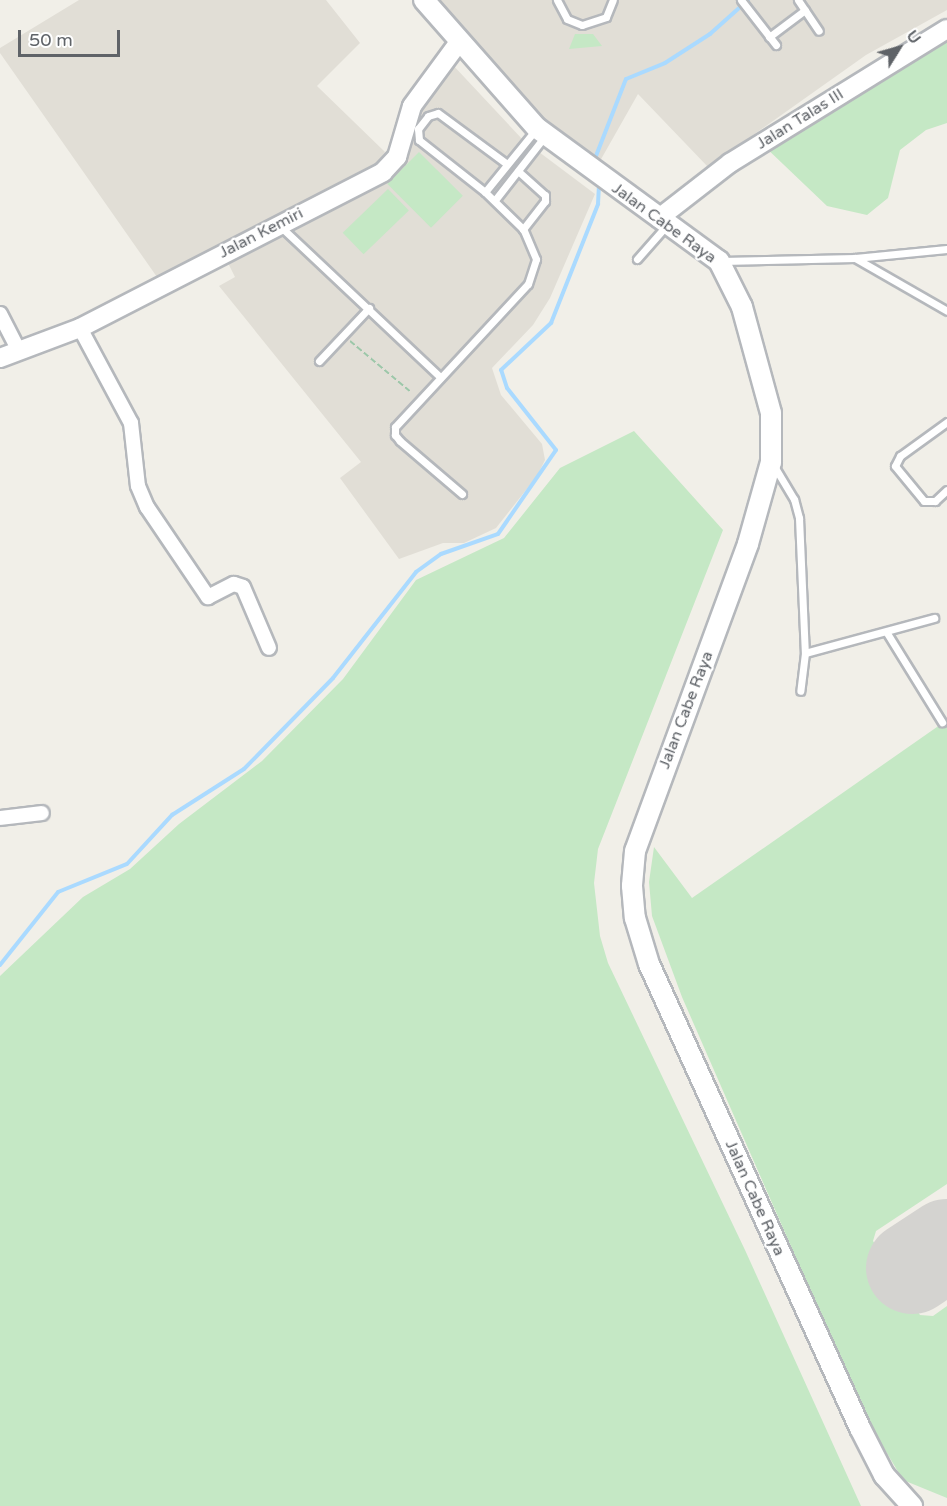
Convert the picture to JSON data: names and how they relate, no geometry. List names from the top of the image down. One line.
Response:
{"streets":{"main road":["Jalan Cabe Raya"],"street":["Jalan Talas III","Jalan Kemiri"]},"crossings":[["Jalan Talas III","Jalan Cabe Raya"],["Jalan Cabe Raya","Jalan Kemiri"]],"scale_bar":"50 m","north":"top right"}
